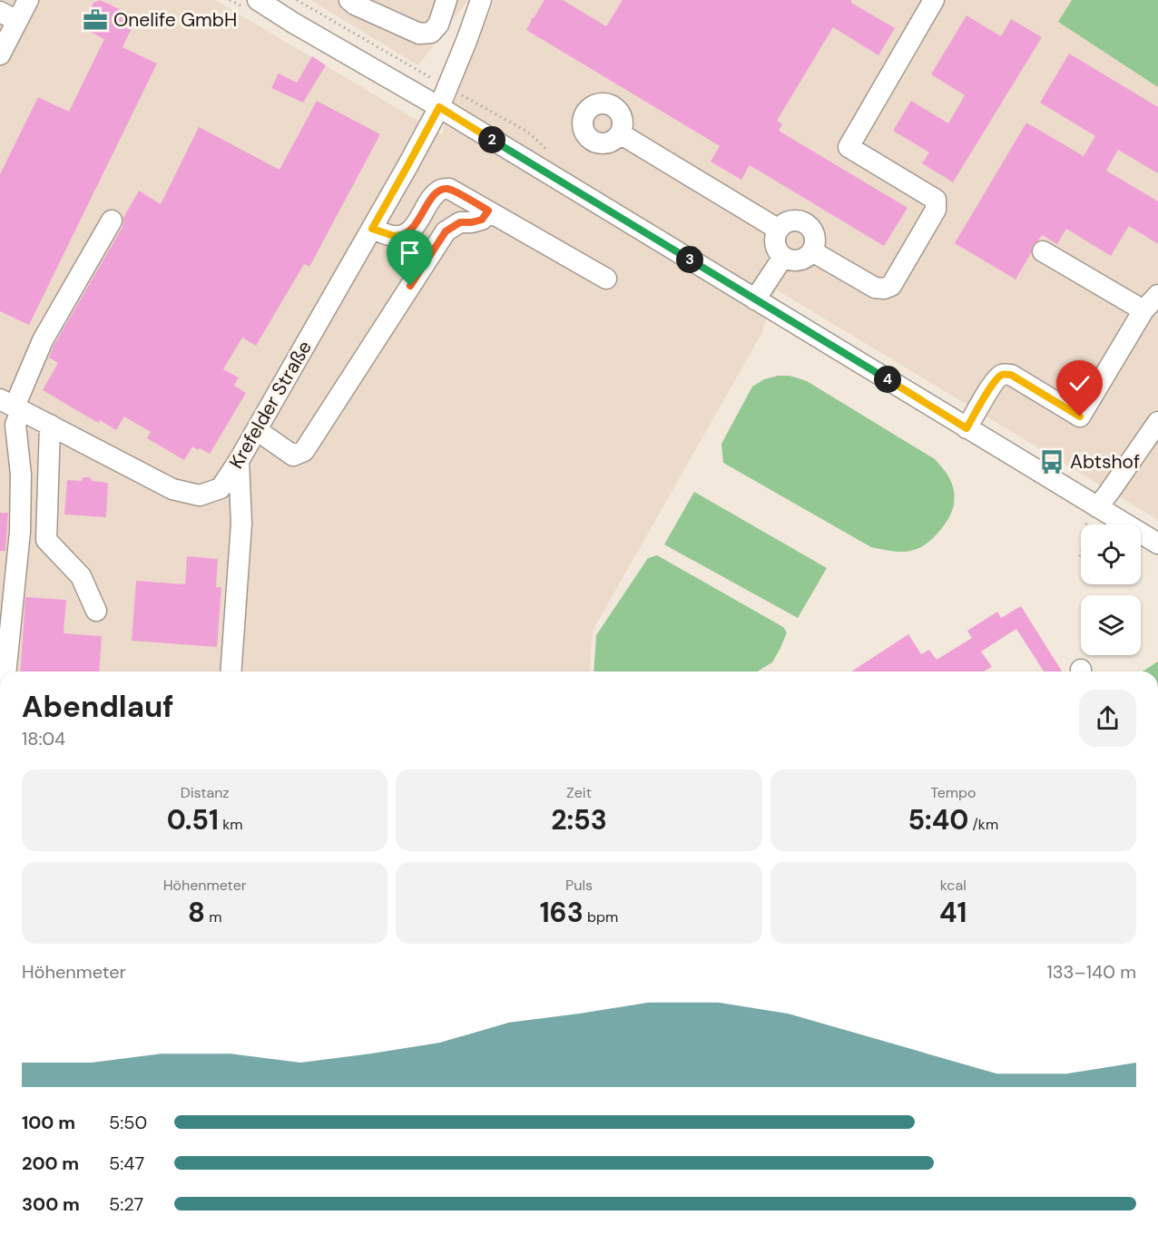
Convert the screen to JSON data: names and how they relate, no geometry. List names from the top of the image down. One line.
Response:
{"streets":{"street":["Krefelder Straße"]},"places":{"office":["Onelife GmbH"],"bus stop":["Abtshof"]},"page":{"pins":["2","3","4"],"heading":["Abendlauf","18:04"],"stats":[["Distanz","0.51 km"],["Zeit","2:53"],["Tempo","5:40 /km"],["Höhenmeter","8 m"],["Puls","163 bpm"],["kcal","41"]],"chart":["Höhenmeter","133–140 m"],"list":[{"name":"100 m","note":"5:50"},{"name":"200 m","note":"5:47"},{"name":"300 m","note":"5:27"}]}}
